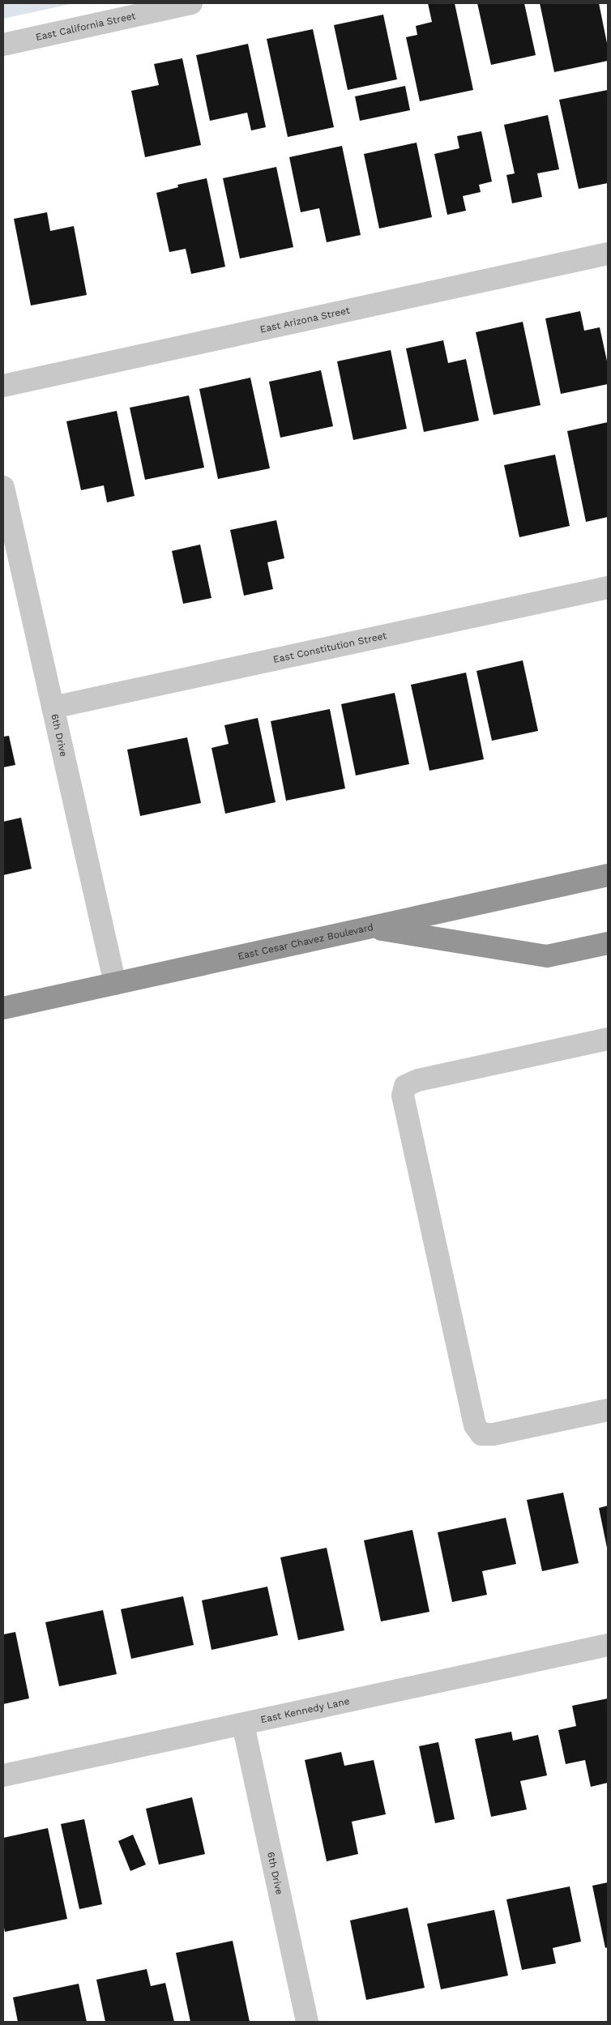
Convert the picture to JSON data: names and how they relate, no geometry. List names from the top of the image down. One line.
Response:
{"streets":{"highway":["East Cesar Chavez Boulevard"],"street":["East California Street","East Arizona Street","East Constitution Street","6th Drive","East Kennedy Lane"]},"crossings":[["East Constitution Street","6th Drive"],["6th Drive","East Cesar Chavez Boulevard"],["6th Drive","East Kennedy Lane"]]}
